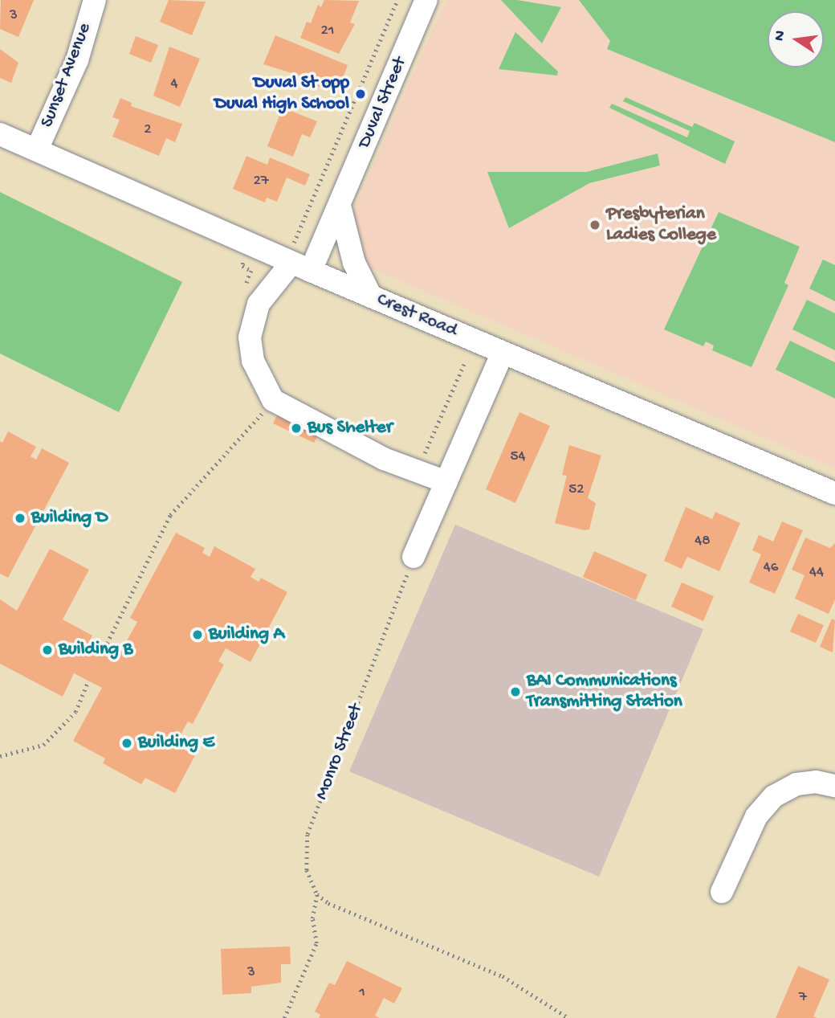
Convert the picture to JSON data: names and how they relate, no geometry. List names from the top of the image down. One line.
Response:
{"streets":{"street":["Sunset Avenue","Duval Street","Crest Road"],"path":["Monro Street"]},"crossings":[["Sunset Avenue","Crest Road"],["Duval Street","Crest Road"]],"places":["Duval St opp Duval High School","Presbyterian Ladies College","Bus Shelter","Building D","Building A","Building B","BAI Communications Transmitting Station","Building E"],"house_numbers":["3","21","4","2","27","54","52","48","46","44","3","1","7"],"north":"left"}
